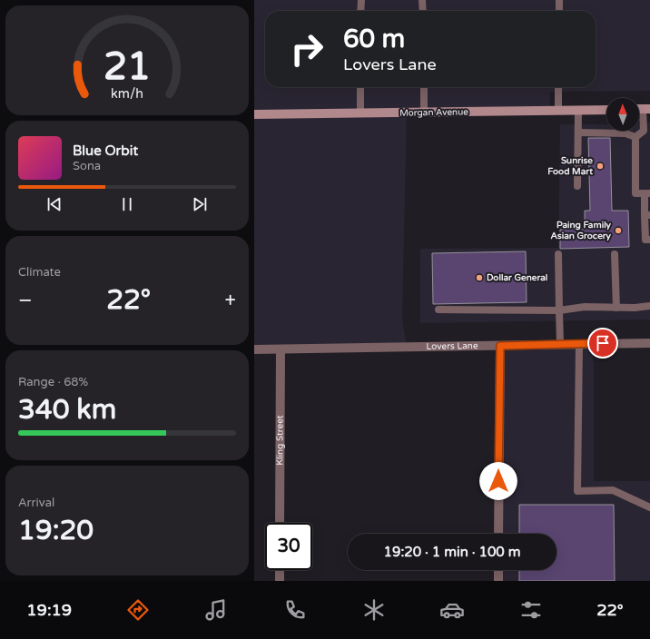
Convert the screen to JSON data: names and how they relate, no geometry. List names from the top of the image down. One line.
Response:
{"streets":{"street":["Morgan Avenue","Lovers Lane","Kling Street"]},"crossings":[["Lovers Lane","Kling Street"]],"places":["Sunrise Food Mart","Paing Family Asian Grocery","Dollar General"],"north":"top","page":{"turn":["60 m","Lovers Lane"],"song":["Blue Orbit","Sona"],"tile":["Climate",["Range · 68%","340 km"],["Arrival","19:20"]],"heat":["−","22°","+"],"limit":"30","trip":"19:20 · 1 min · 100 m","tabs":["19:19","22°"],"gauge":["21","km/h"]}}
